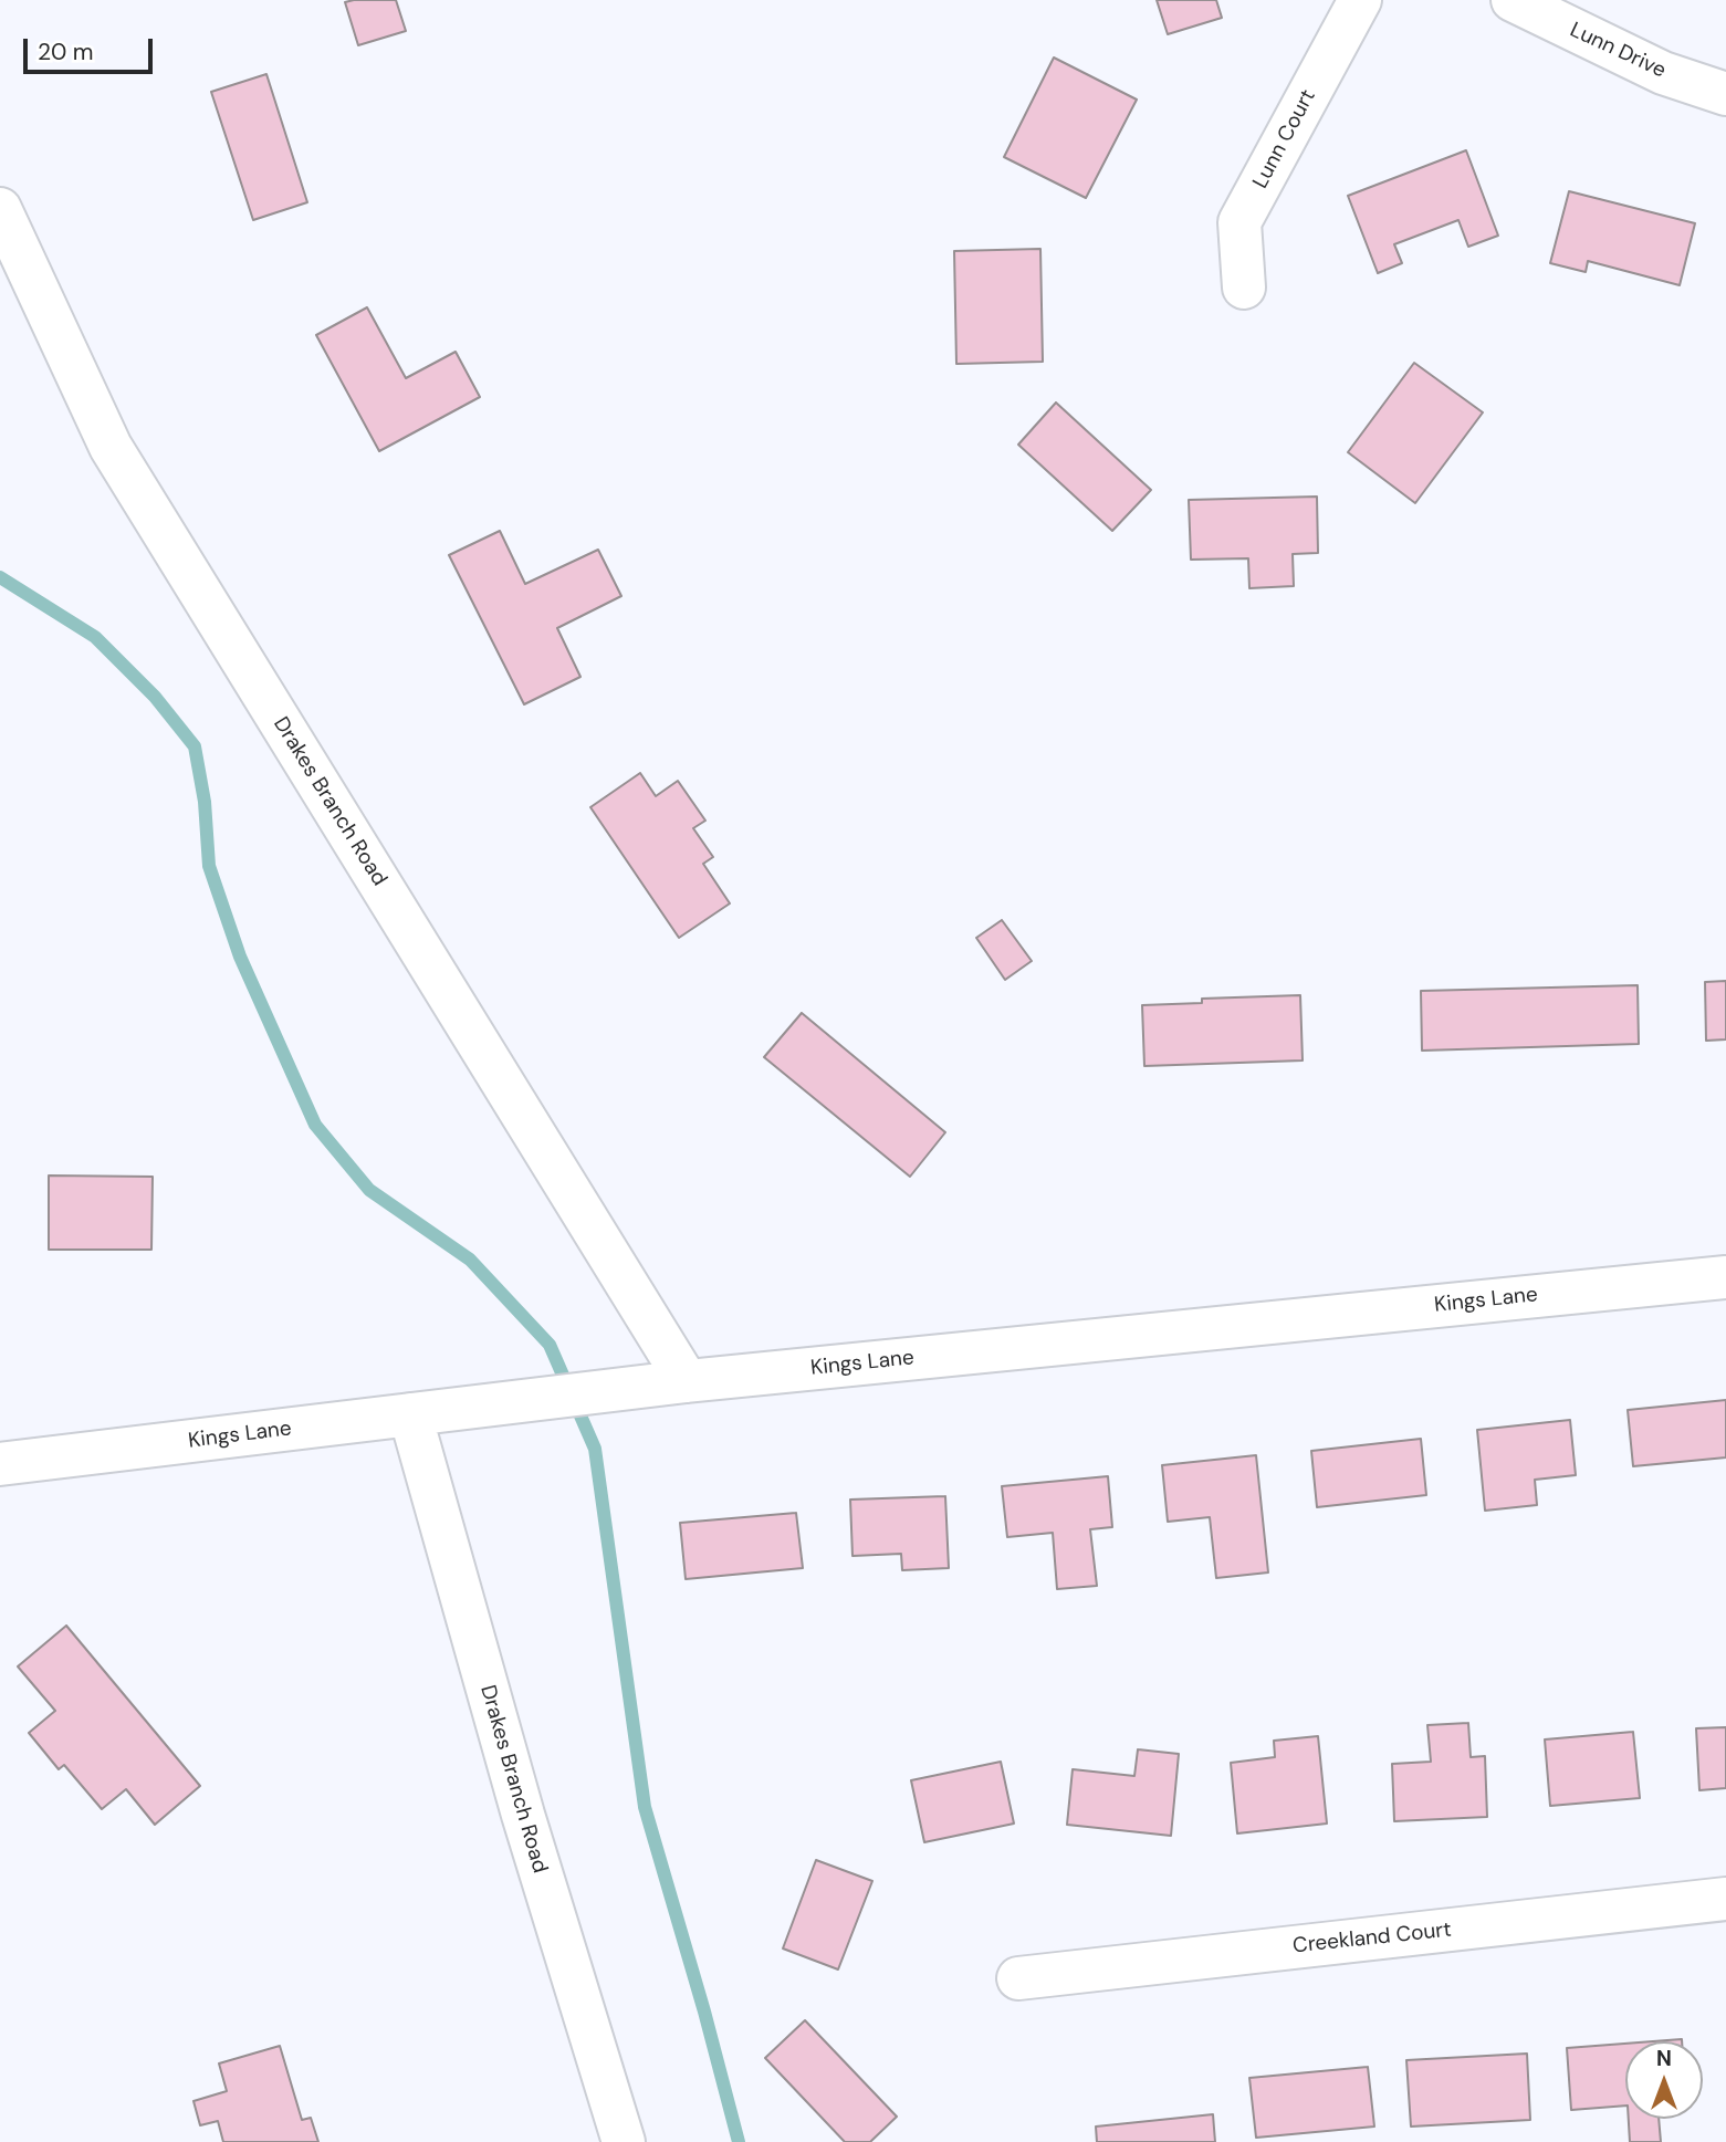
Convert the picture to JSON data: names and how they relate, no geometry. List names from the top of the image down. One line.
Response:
{"streets":{"street":["Lunn Drive","Lunn Court","Drakes Branch Road","Kings Lane","Creekland Court"]},"crossings":[["Drakes Branch Road","Kings Lane"]],"scale_bar":"20 m","north":"top"}
